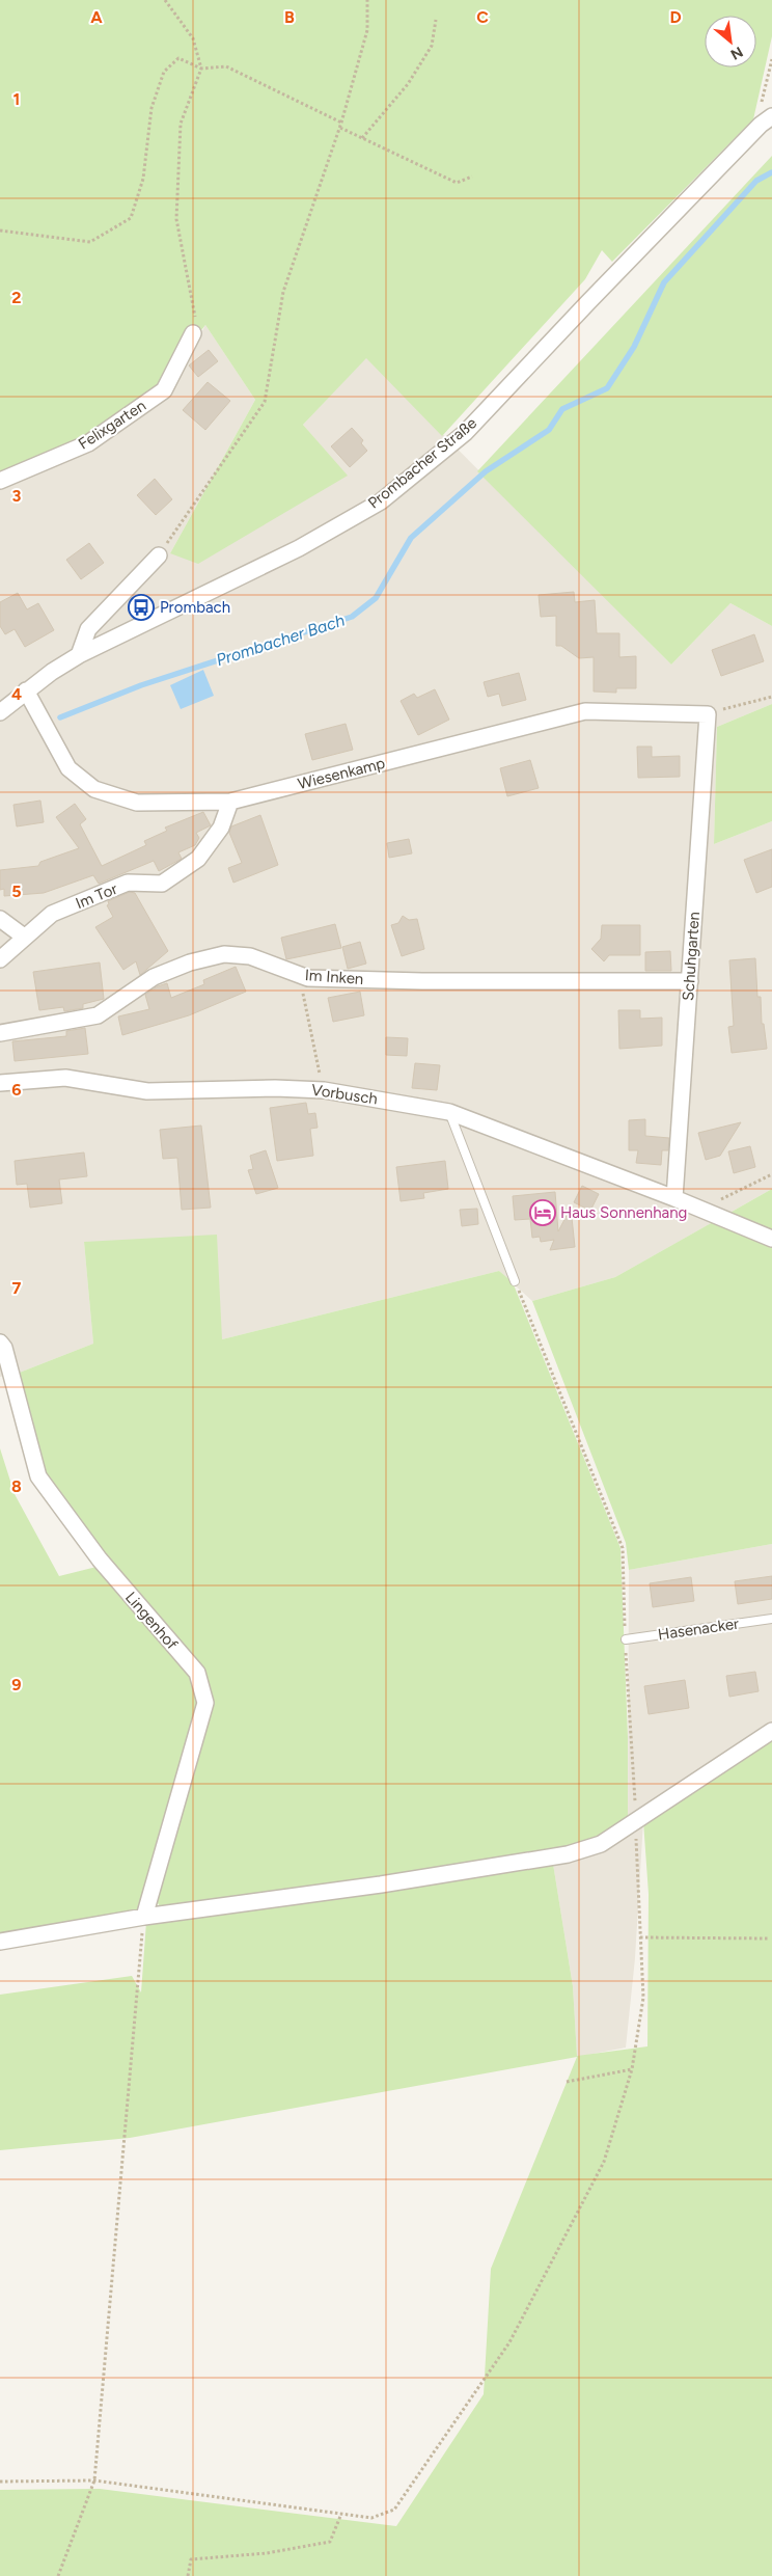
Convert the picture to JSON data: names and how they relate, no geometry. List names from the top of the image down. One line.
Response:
{"streets":{"street":["Felixgarten","Prombacher Straße","Wiesenkamp","Im Tor","Schuhgarten","Im Inken","Vorbusch","Lingenhof"],"lane":["Hasenacker"]},"crossings":[["Prombacher Straße","Wiesenkamp"],["Wiesenkamp","Im Tor"],["Wiesenkamp","Schuhgarten"],["Schuhgarten","Im Inken"],["Schuhgarten","Vorbusch"]],"water":["Prombacher Bach"],"places":{"bus stop":["Prombach"],"hotel":["Haus Sonnenhang"]},"north":"bottom right","grid":{"columns":["A","B","C","D"],"rows":["1","2","3","4","5","6","7","8","9"]}}
